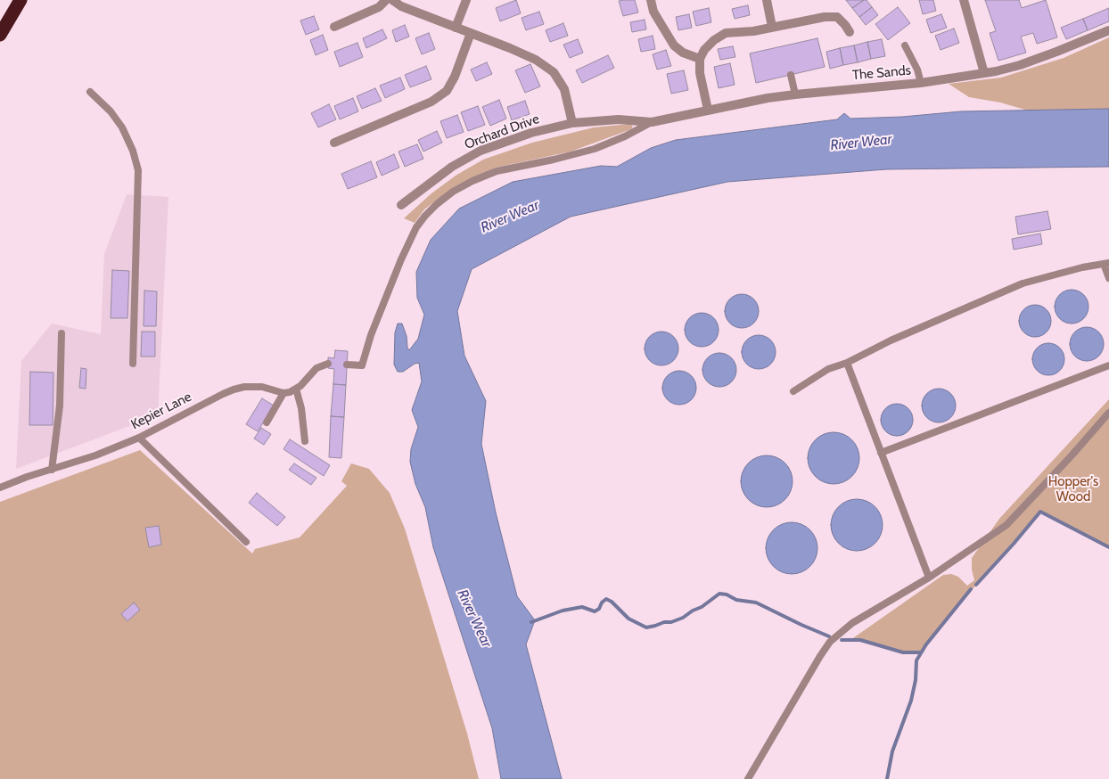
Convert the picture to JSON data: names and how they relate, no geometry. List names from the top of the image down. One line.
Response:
{"streets":{"street":["The Sands","Orchard Drive"],"lane":["Kepier Lane"]},"crossings":[["The Sands","Orchard Drive"]],"water":["River Wear"],"parks":["Hopper's Wood"]}
